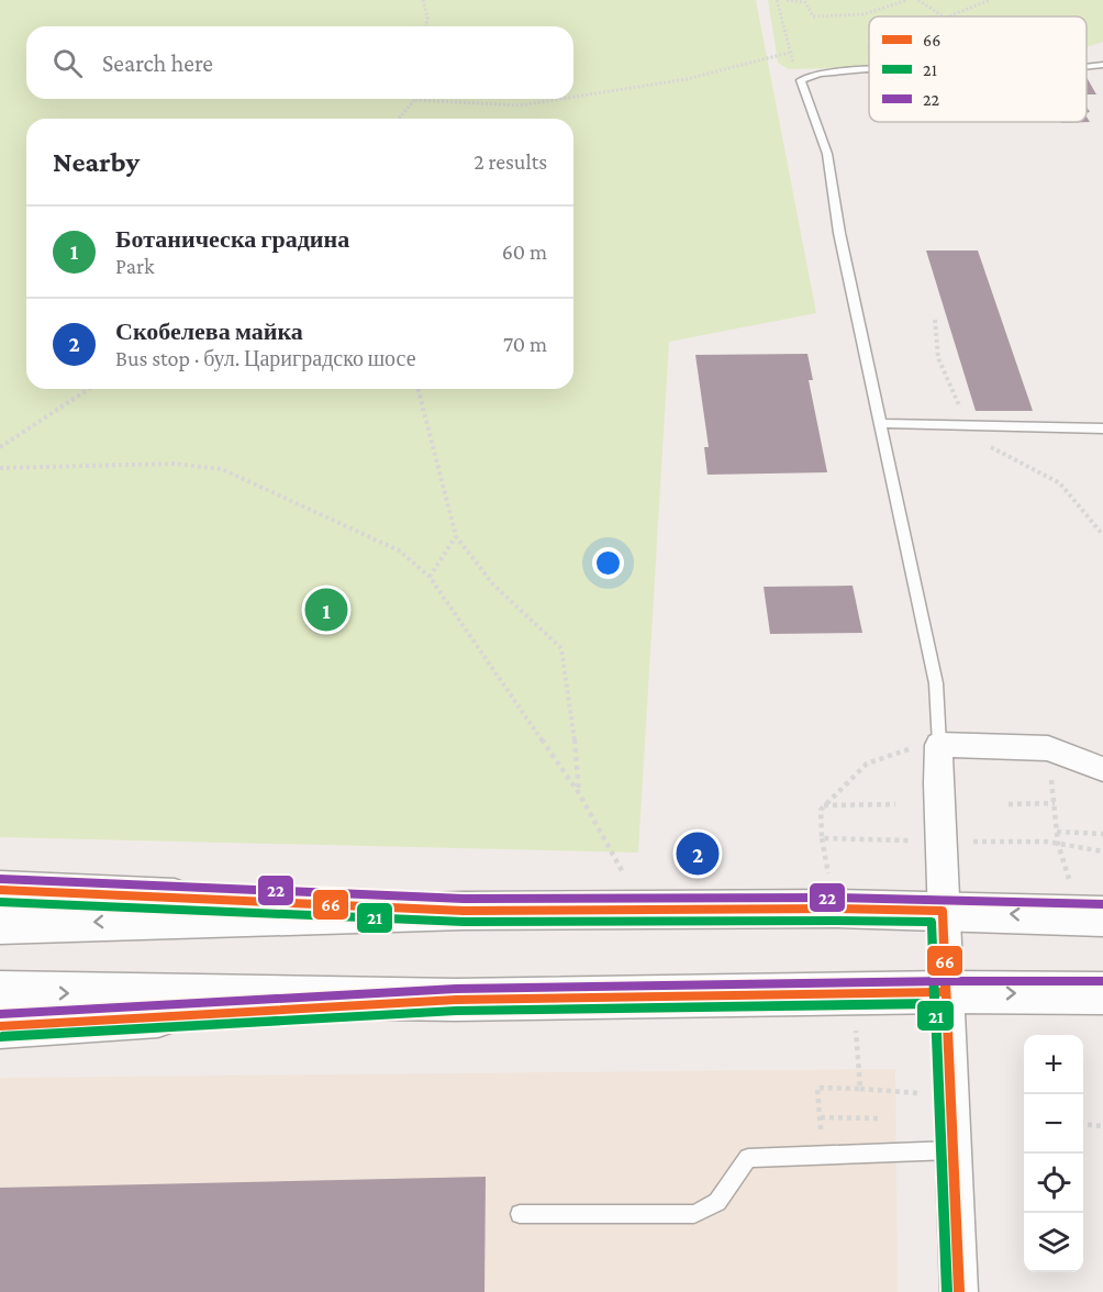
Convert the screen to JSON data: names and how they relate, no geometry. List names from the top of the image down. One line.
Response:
{"lines":["transit line 22","transit line 66","transit line 21"],"legend":["66","21","22"],"page":{"search":"Search here","heading":["Nearby","2 results"],"list":[{"mark":"1","name":"Ботаническа градина","note":"Park","value":"60 m"},{"mark":"2","name":"Скобелева майка","note":"Bus stop · бул. Цариградско шосе","value":"70 m"}],"pins":["1","2"],"map_buttons":["+","−"]}}
